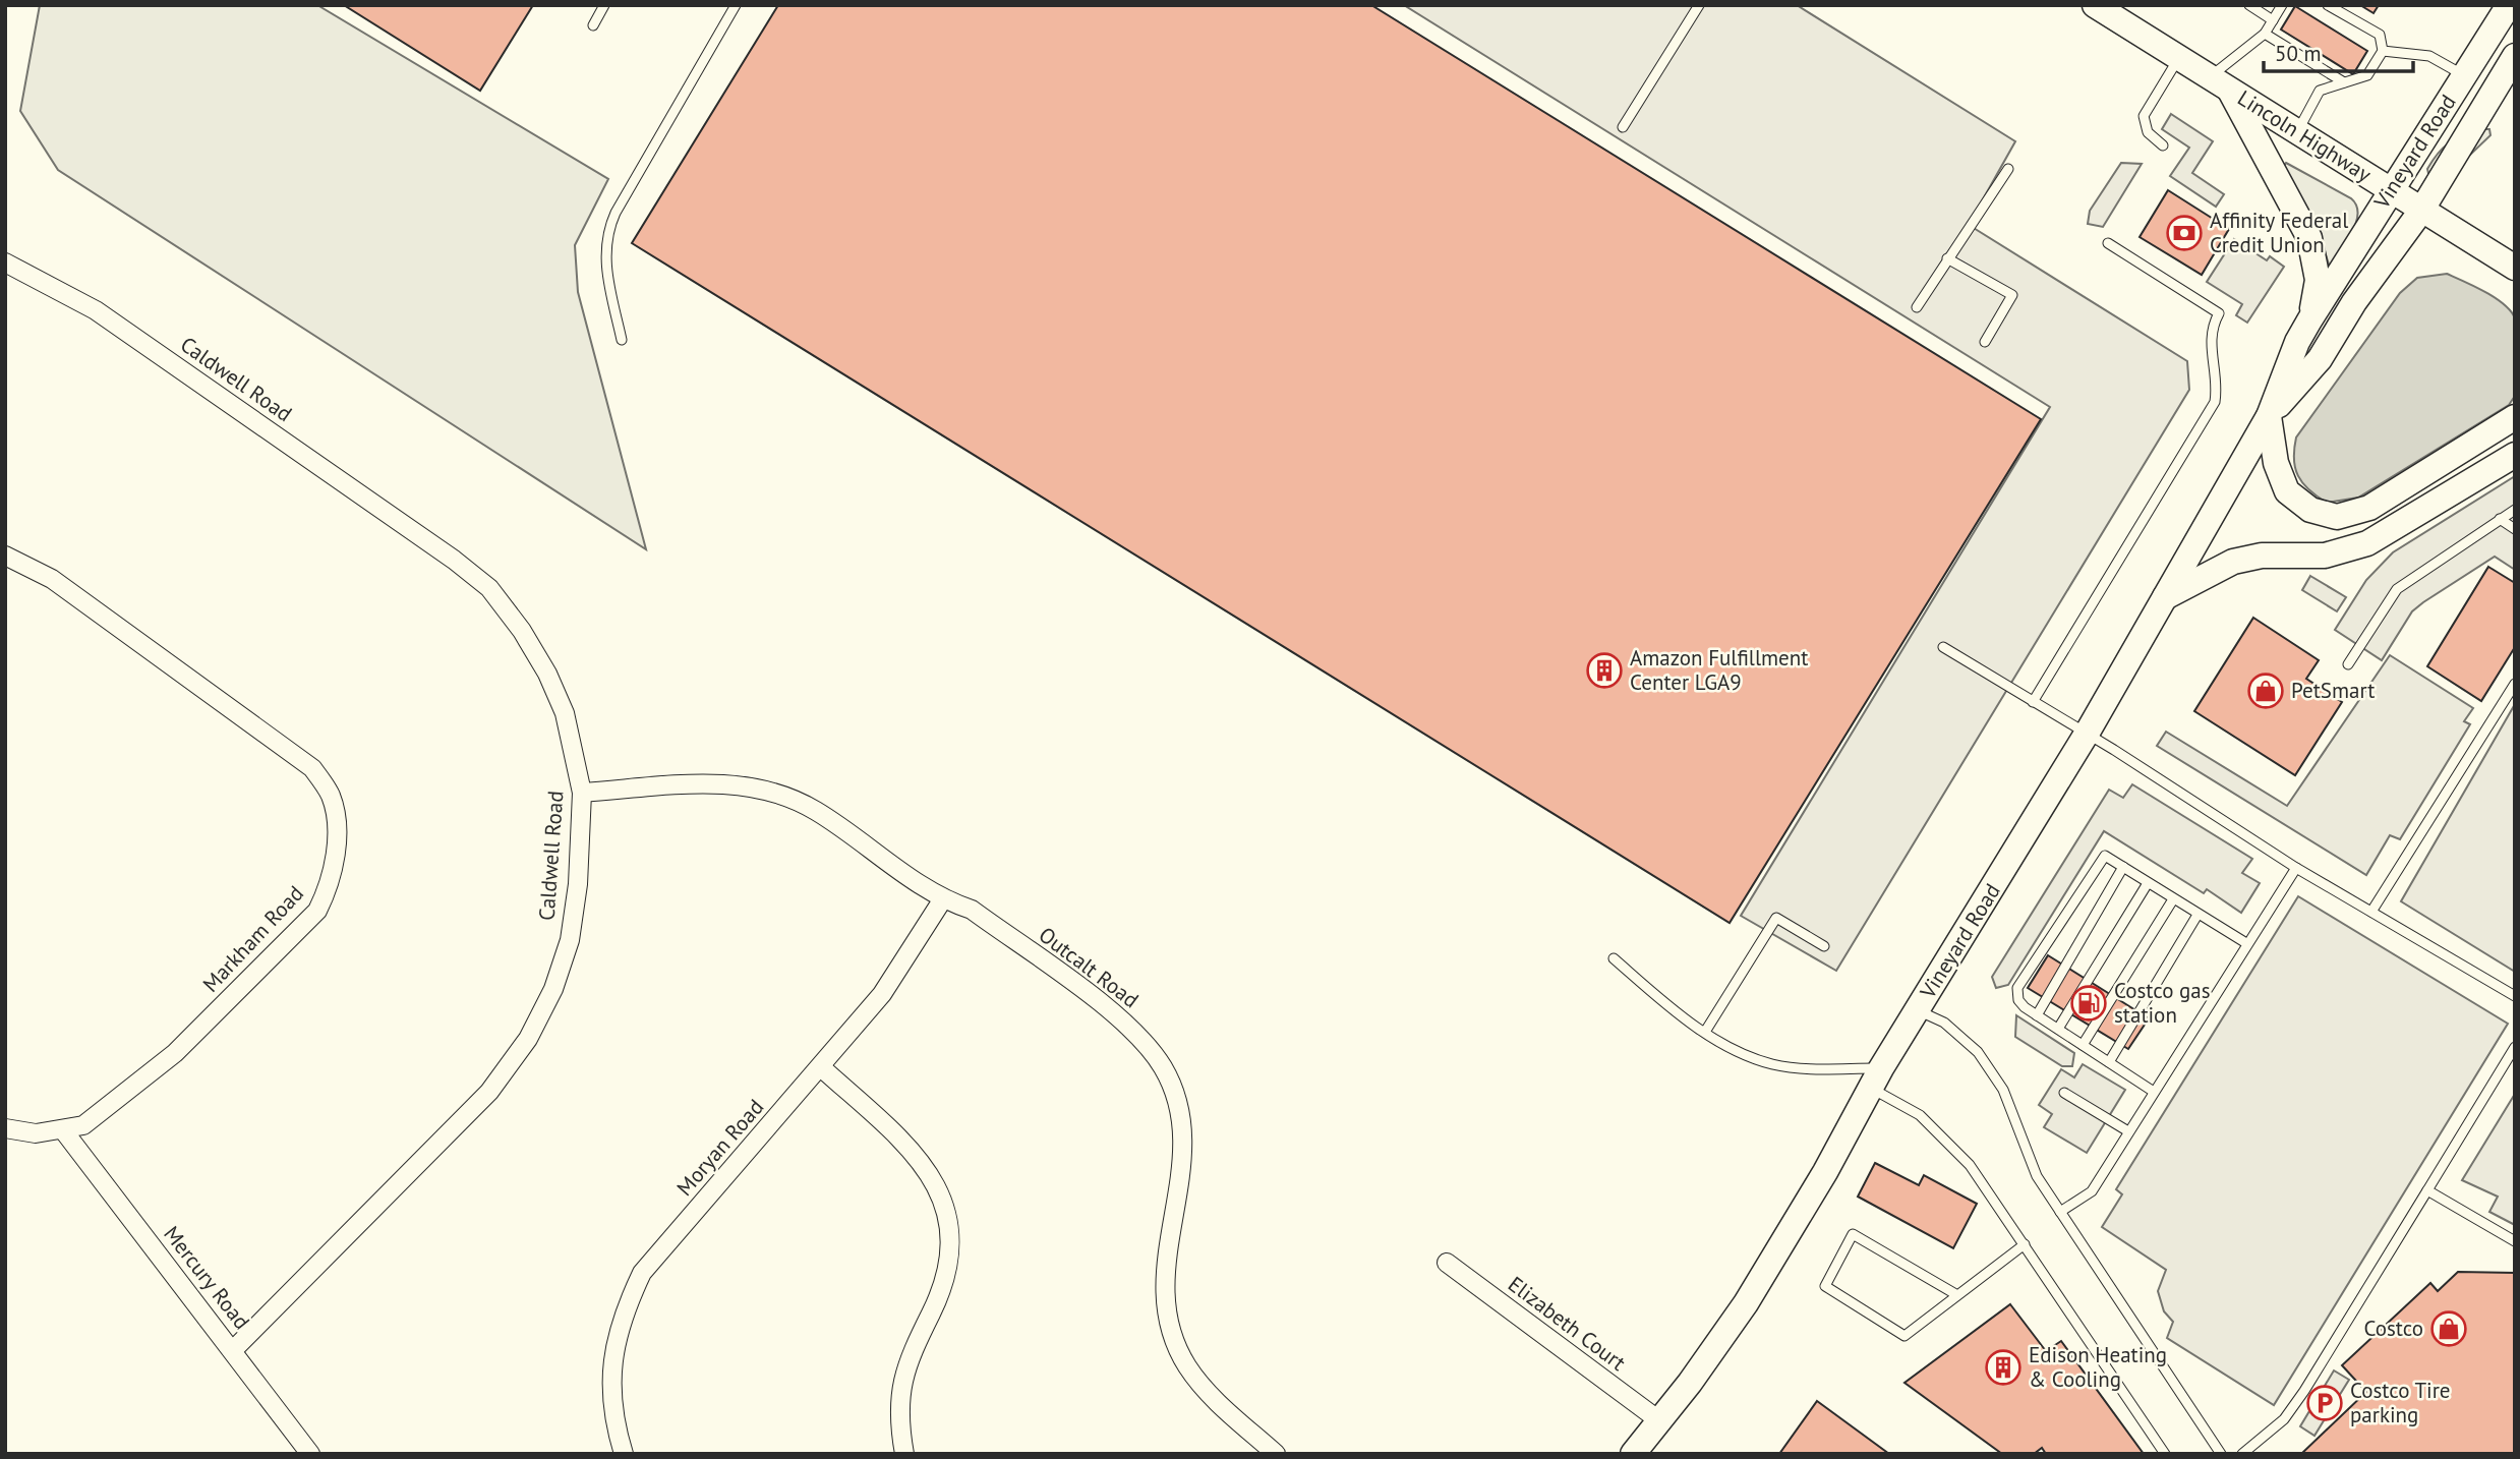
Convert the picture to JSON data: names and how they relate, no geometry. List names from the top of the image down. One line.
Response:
{"streets":{"street":["Lincoln Highway","Vineyard Road","Caldwell Road","Markham Road","Outcalt Road","Moryan Road","Mercury Road","Elizabeth Court"]},"crossings":[["Lincoln Highway","Vineyard Road"],["Vineyard Road","Elizabeth Court"],["Caldwell Road","Outcalt Road"],["Caldwell Road","Mercury Road"],["Markham Road","Mercury Road"],["Outcalt Road","Moryan Road"]],"places":{"bank":["Affinity Federal Credit Union"],"building":["Amazon Fulfillment Center LGA9","Edison Heating & Cooling"],"shop":["PetSmart","Costco"],"fuel station":["Costco gas station"],"parking":["Costco Tire parking"]},"scale_bar":"50 m"}
